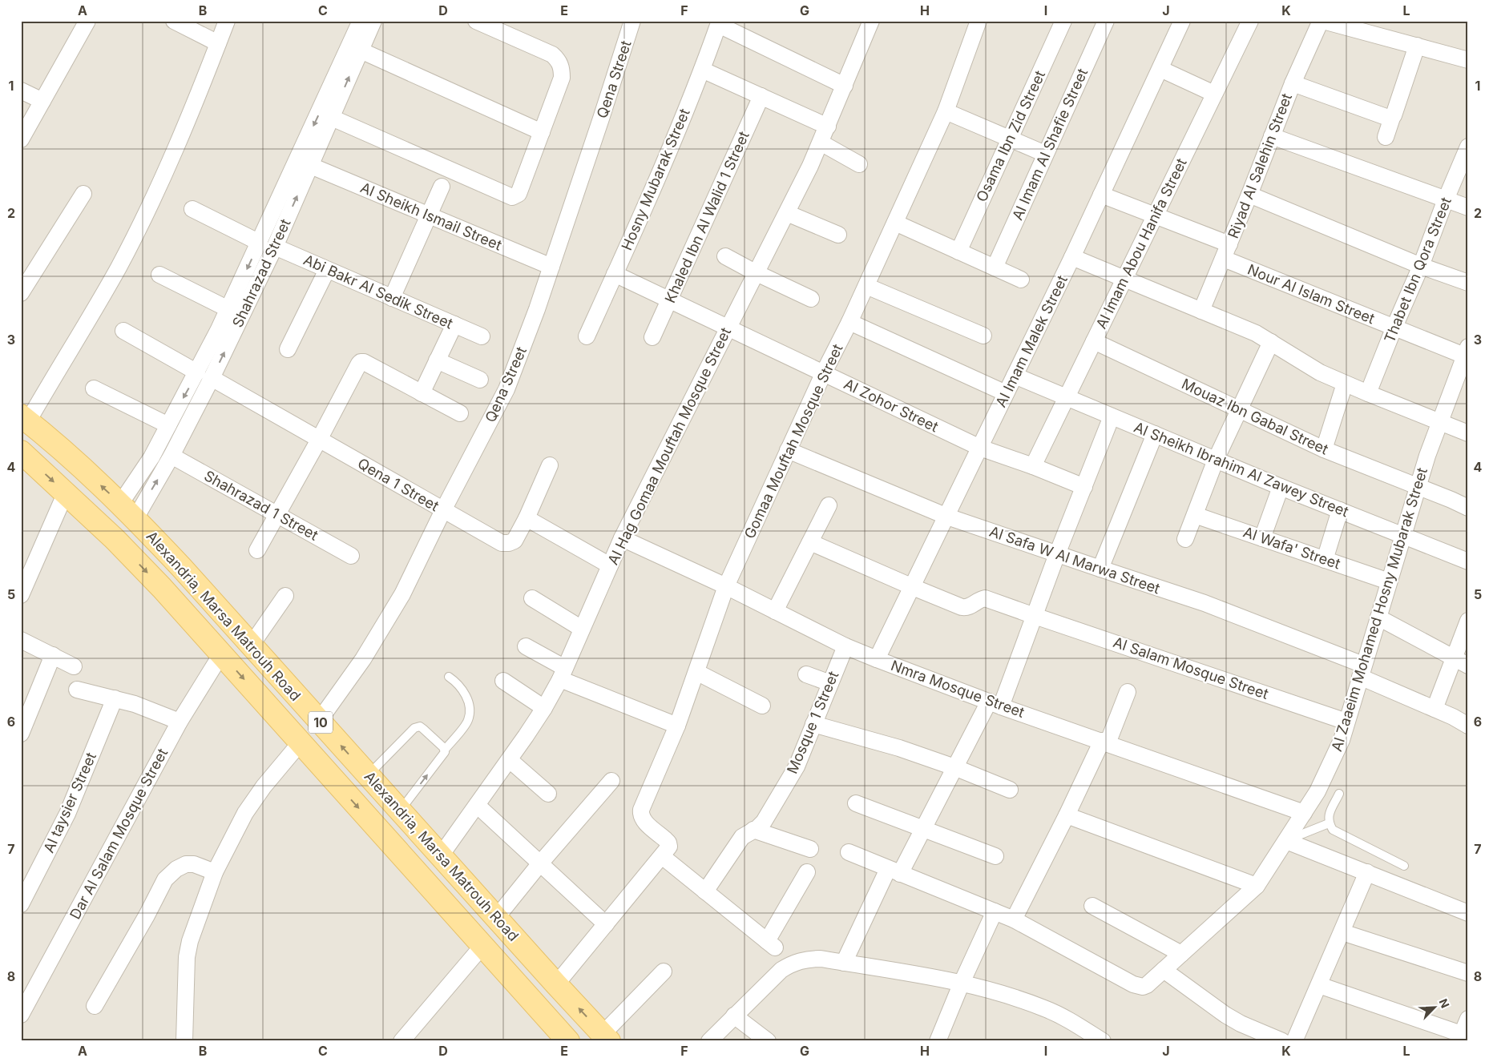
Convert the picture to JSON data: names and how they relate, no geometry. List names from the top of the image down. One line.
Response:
{"streets":{"main road":["Alexandria, Marsa Matrouh Road","10"],"street":["Qena Street","Osama Ibn Zid Street","Al Imam Al Shafie Street","Riyad Al Salehin Street","Hosny Mubarak Street","Al Sheikh Ismail Street","Khaled Ibn Al Walid 1 Street","Al Imam Abou Hanifa Street","Thabet Ibn Qora Street","Shahrazad Street","Abi Bakr Al Sedik Street","Nour Al Islam Street","Al Imam Malek Street","Al Zohor Street","Mouaz Ibn Gabal Street","Gomaa Mouftah Mosque Street","Al Hag Gomaa Mouftah Mosque Street","Al Sheikh Ibrahim Al Zawey Street","Qena 1 Street","Shahrazad 1 Street","Al Wafa' Street","Al Safa W Al Marwa Street","Al Zaaeim Mohamed Hosny Mubarak Street","Al Salam Mosque Street","Nmra Mosque Street","Mosque 1 Street","Al taysier Street","Dar Al Salam Mosque Street"]},"crossings":[["Qena Street","Al Sheikh Ismail Street"],["Qena Street","Qena 1 Street"],["Qena Street","Alexandria, Marsa Matrouh Road"],["Riyad Al Salehin Street","Nour Al Islam Street"],["Hosny Mubarak Street","Al Zohor Street"],["Al Sheikh Ismail Street","Shahrazad Street"],["Khaled Ibn Al Walid 1 Street","Al Zohor Street"],["Al Imam Abou Hanifa Street","Nour Al Islam Street"],["Al Imam Abou Hanifa Street","Al Zohor Street"],["Al Imam Abou Hanifa Street","Mouaz Ibn Gabal Street"],["Al Imam Abou Hanifa Street","Al Sheikh Ibrahim Al Zawey Street"],["Thabet Ibn Qora Street","Nour Al Islam Street"],["Shahrazad Street","Abi Bakr Al Sedik Street"],["Shahrazad Street","Qena 1 Street"],["Shahrazad Street","Shahrazad 1 Street"],["Shahrazad Street","Alexandria, Marsa Matrouh Road"],["Nour Al Islam Street","Al Imam Malek Street"],["Nour Al Islam Street","Al Zaaeim Mohamed Hosny Mubarak Street"],["Al Imam Malek Street","Al Zohor Street"],["Al Imam Malek Street","Al Sheikh Ibrahim Al Zawey Street"],["Al Imam Malek Street","Al Safa W Al Marwa Street"],["Al Imam Malek Street","Al Salam Mosque Street"],["Al Imam Malek Street","Nmra Mosque Street"],["Al Zohor Street","Gomaa Mouftah Mosque Street"],["Al Zohor Street","Al Hag Gomaa Mouftah Mosque Street"],["Mouaz Ibn Gabal Street","Al Zaaeim Mohamed Hosny Mubarak Street"],["Gomaa Mouftah Mosque Street","Al Safa W Al Marwa Street"],["Gomaa Mouftah Mosque Street","Nmra Mosque Street"],["Al Hag Gomaa Mouftah Mosque Street","Alexandria, Marsa Matrouh Road"],["Al Hag Gomaa Mouftah Mosque Street","Nmra Mosque Street"],["Al Sheikh Ibrahim Al Zawey Street","Al Zaaeim Mohamed Hosny Mubarak Street"],["Al Wafa' Street","Al Zaaeim Mohamed Hosny Mubarak Street"],["Al Safa W Al Marwa Street","Al Zaaeim Mohamed Hosny Mubarak Street"],["Al Zaaeim Mohamed Hosny Mubarak Street","Al Salam Mosque Street"],["Al Zaaeim Mohamed Hosny Mubarak Street","Nmra Mosque Street"],["Alexandria, Marsa Matrouh Road","Dar Al Salam Mosque Street"],["Nmra Mosque Street","Mosque 1 Street"]],"north":"top right","grid":{"columns":["A","B","C","D","E","F","G","H","I","J","K","L"],"rows":["1","2","3","4","5","6","7","8"]}}
